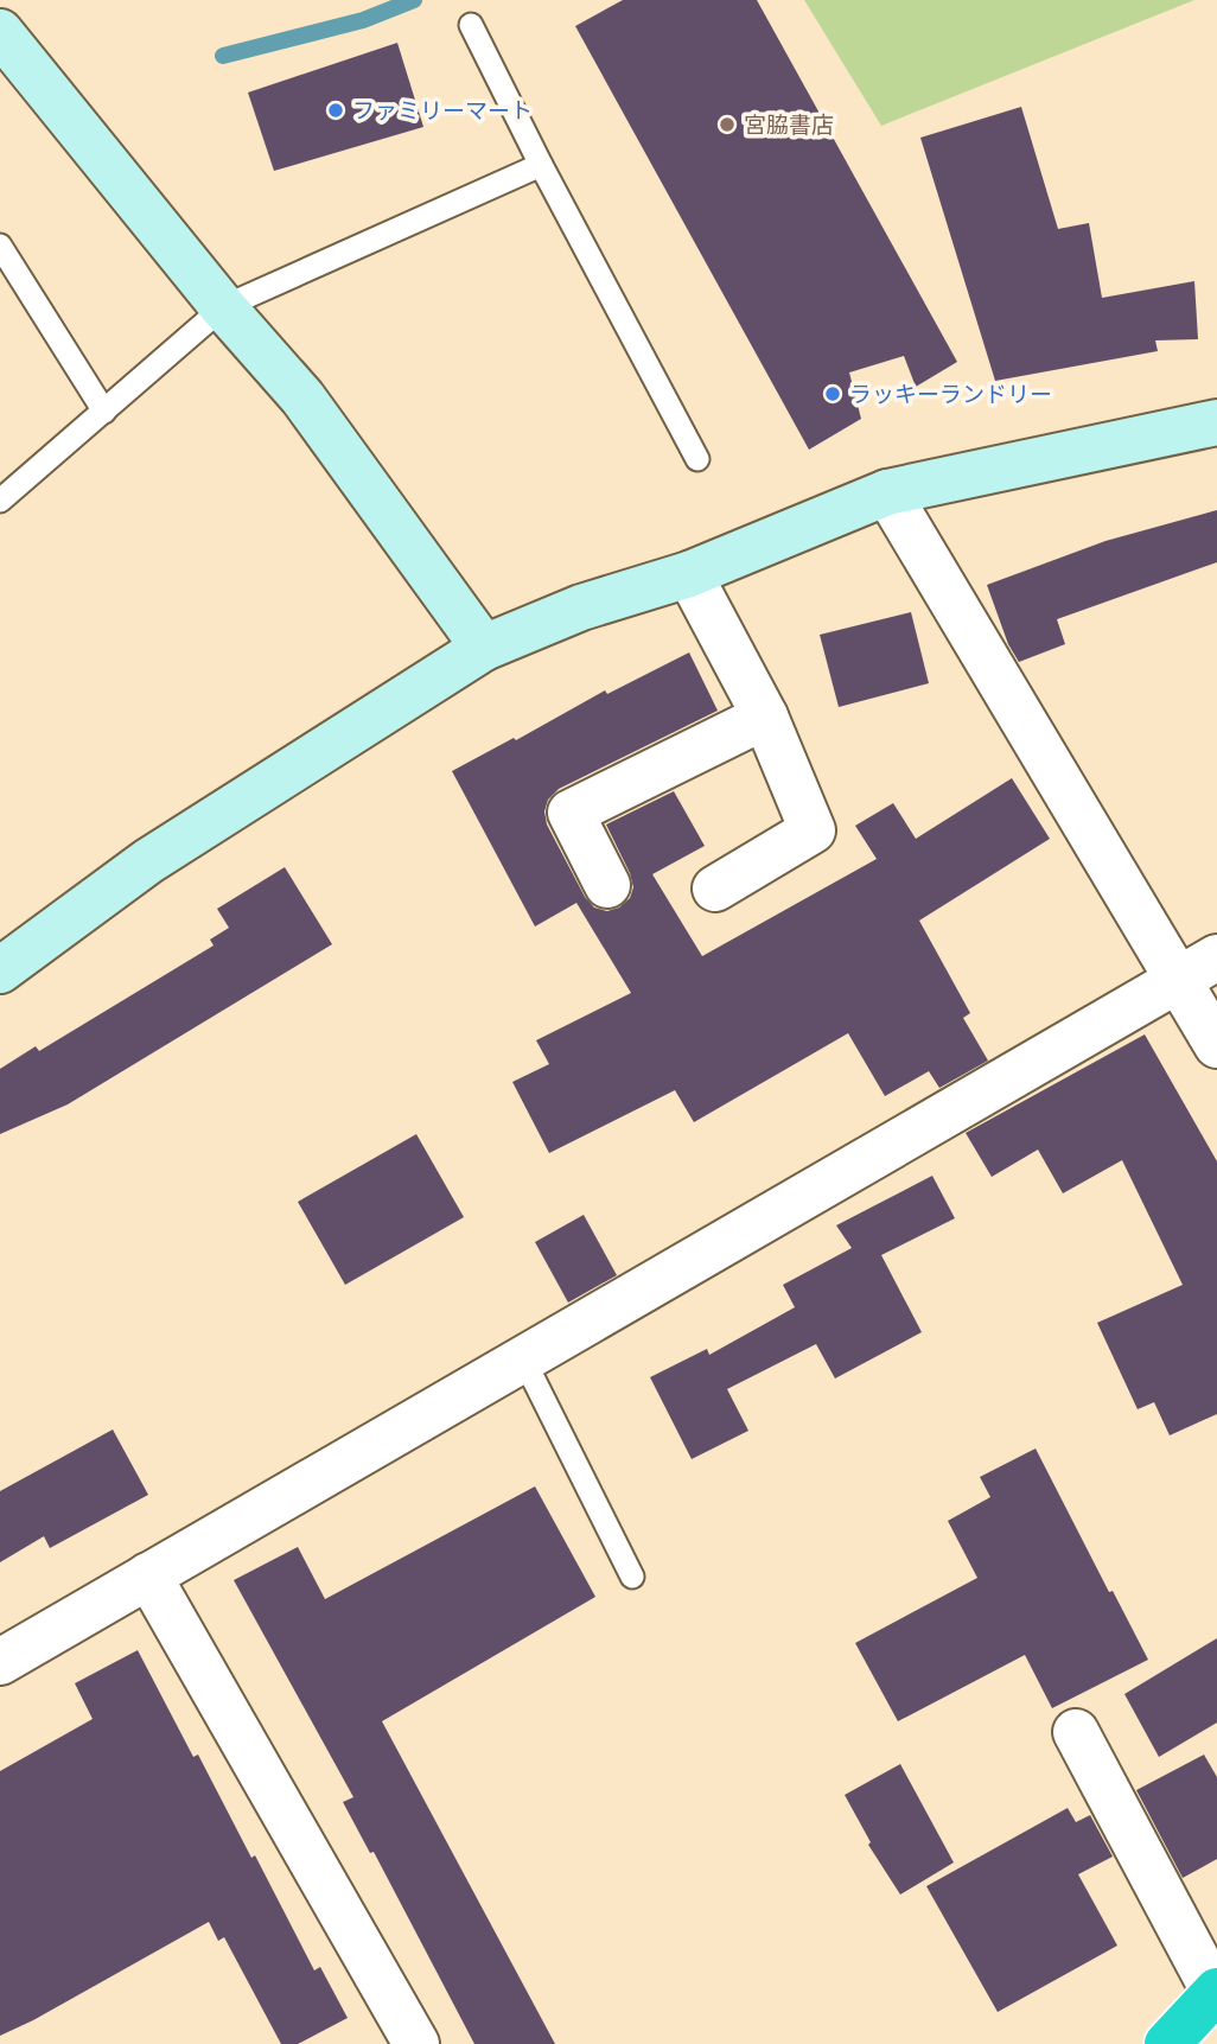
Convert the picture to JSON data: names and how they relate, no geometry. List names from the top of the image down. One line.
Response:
{"places":["ファミリーマート","宮脇書店","ラッキーランドリー"]}
